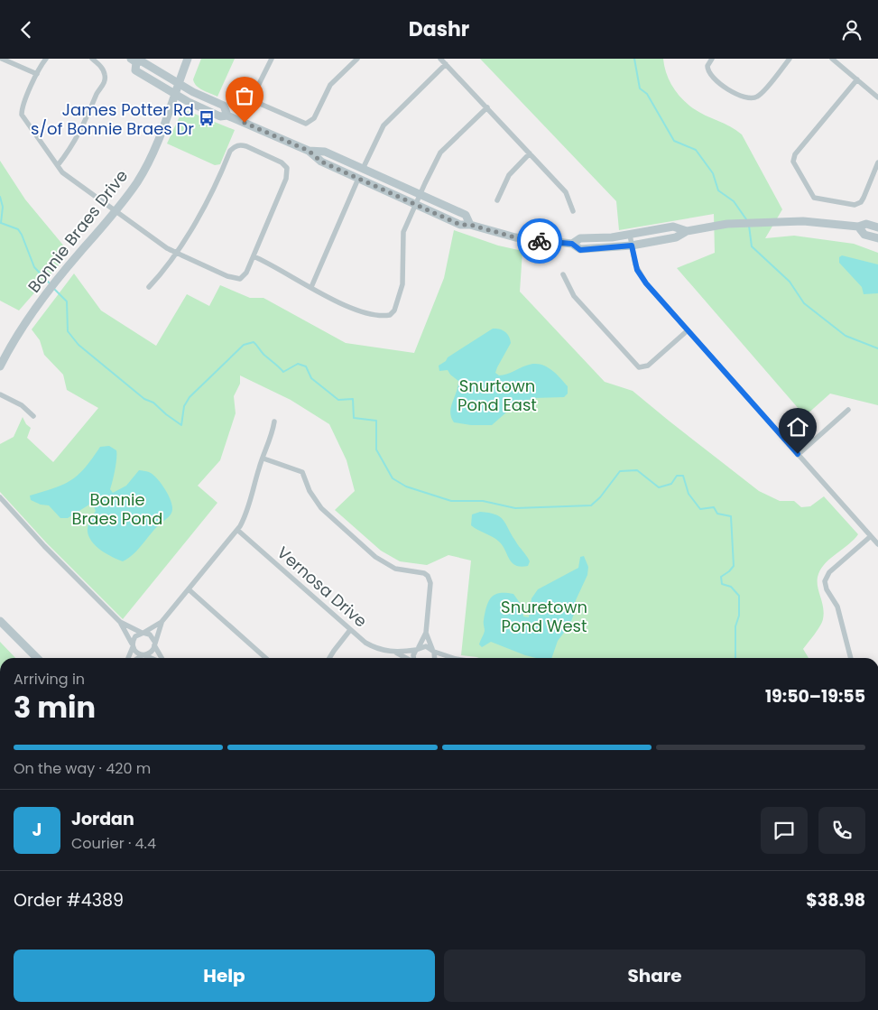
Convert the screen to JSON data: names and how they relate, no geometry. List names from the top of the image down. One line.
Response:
{"streets":{"main road":["Bonnie Braes Drive"],"street":["Vernosa Drive"]},"parks":["Snurtown Pond East","Bonnie Braes Pond","Snuretown Pond West"],"places":{"bus stop":["James Potter Rd s/of Bonnie Braes Dr"]},"page":{"header":"Dashr","heading":["3 min","Arriving in","19:50–19:55"],"panel":["Jordan","Courier · 4.4","Order #4389","$38.98"],"bar":"On the way · 420 m","round":"J","buttons":["Help","Share"]}}
